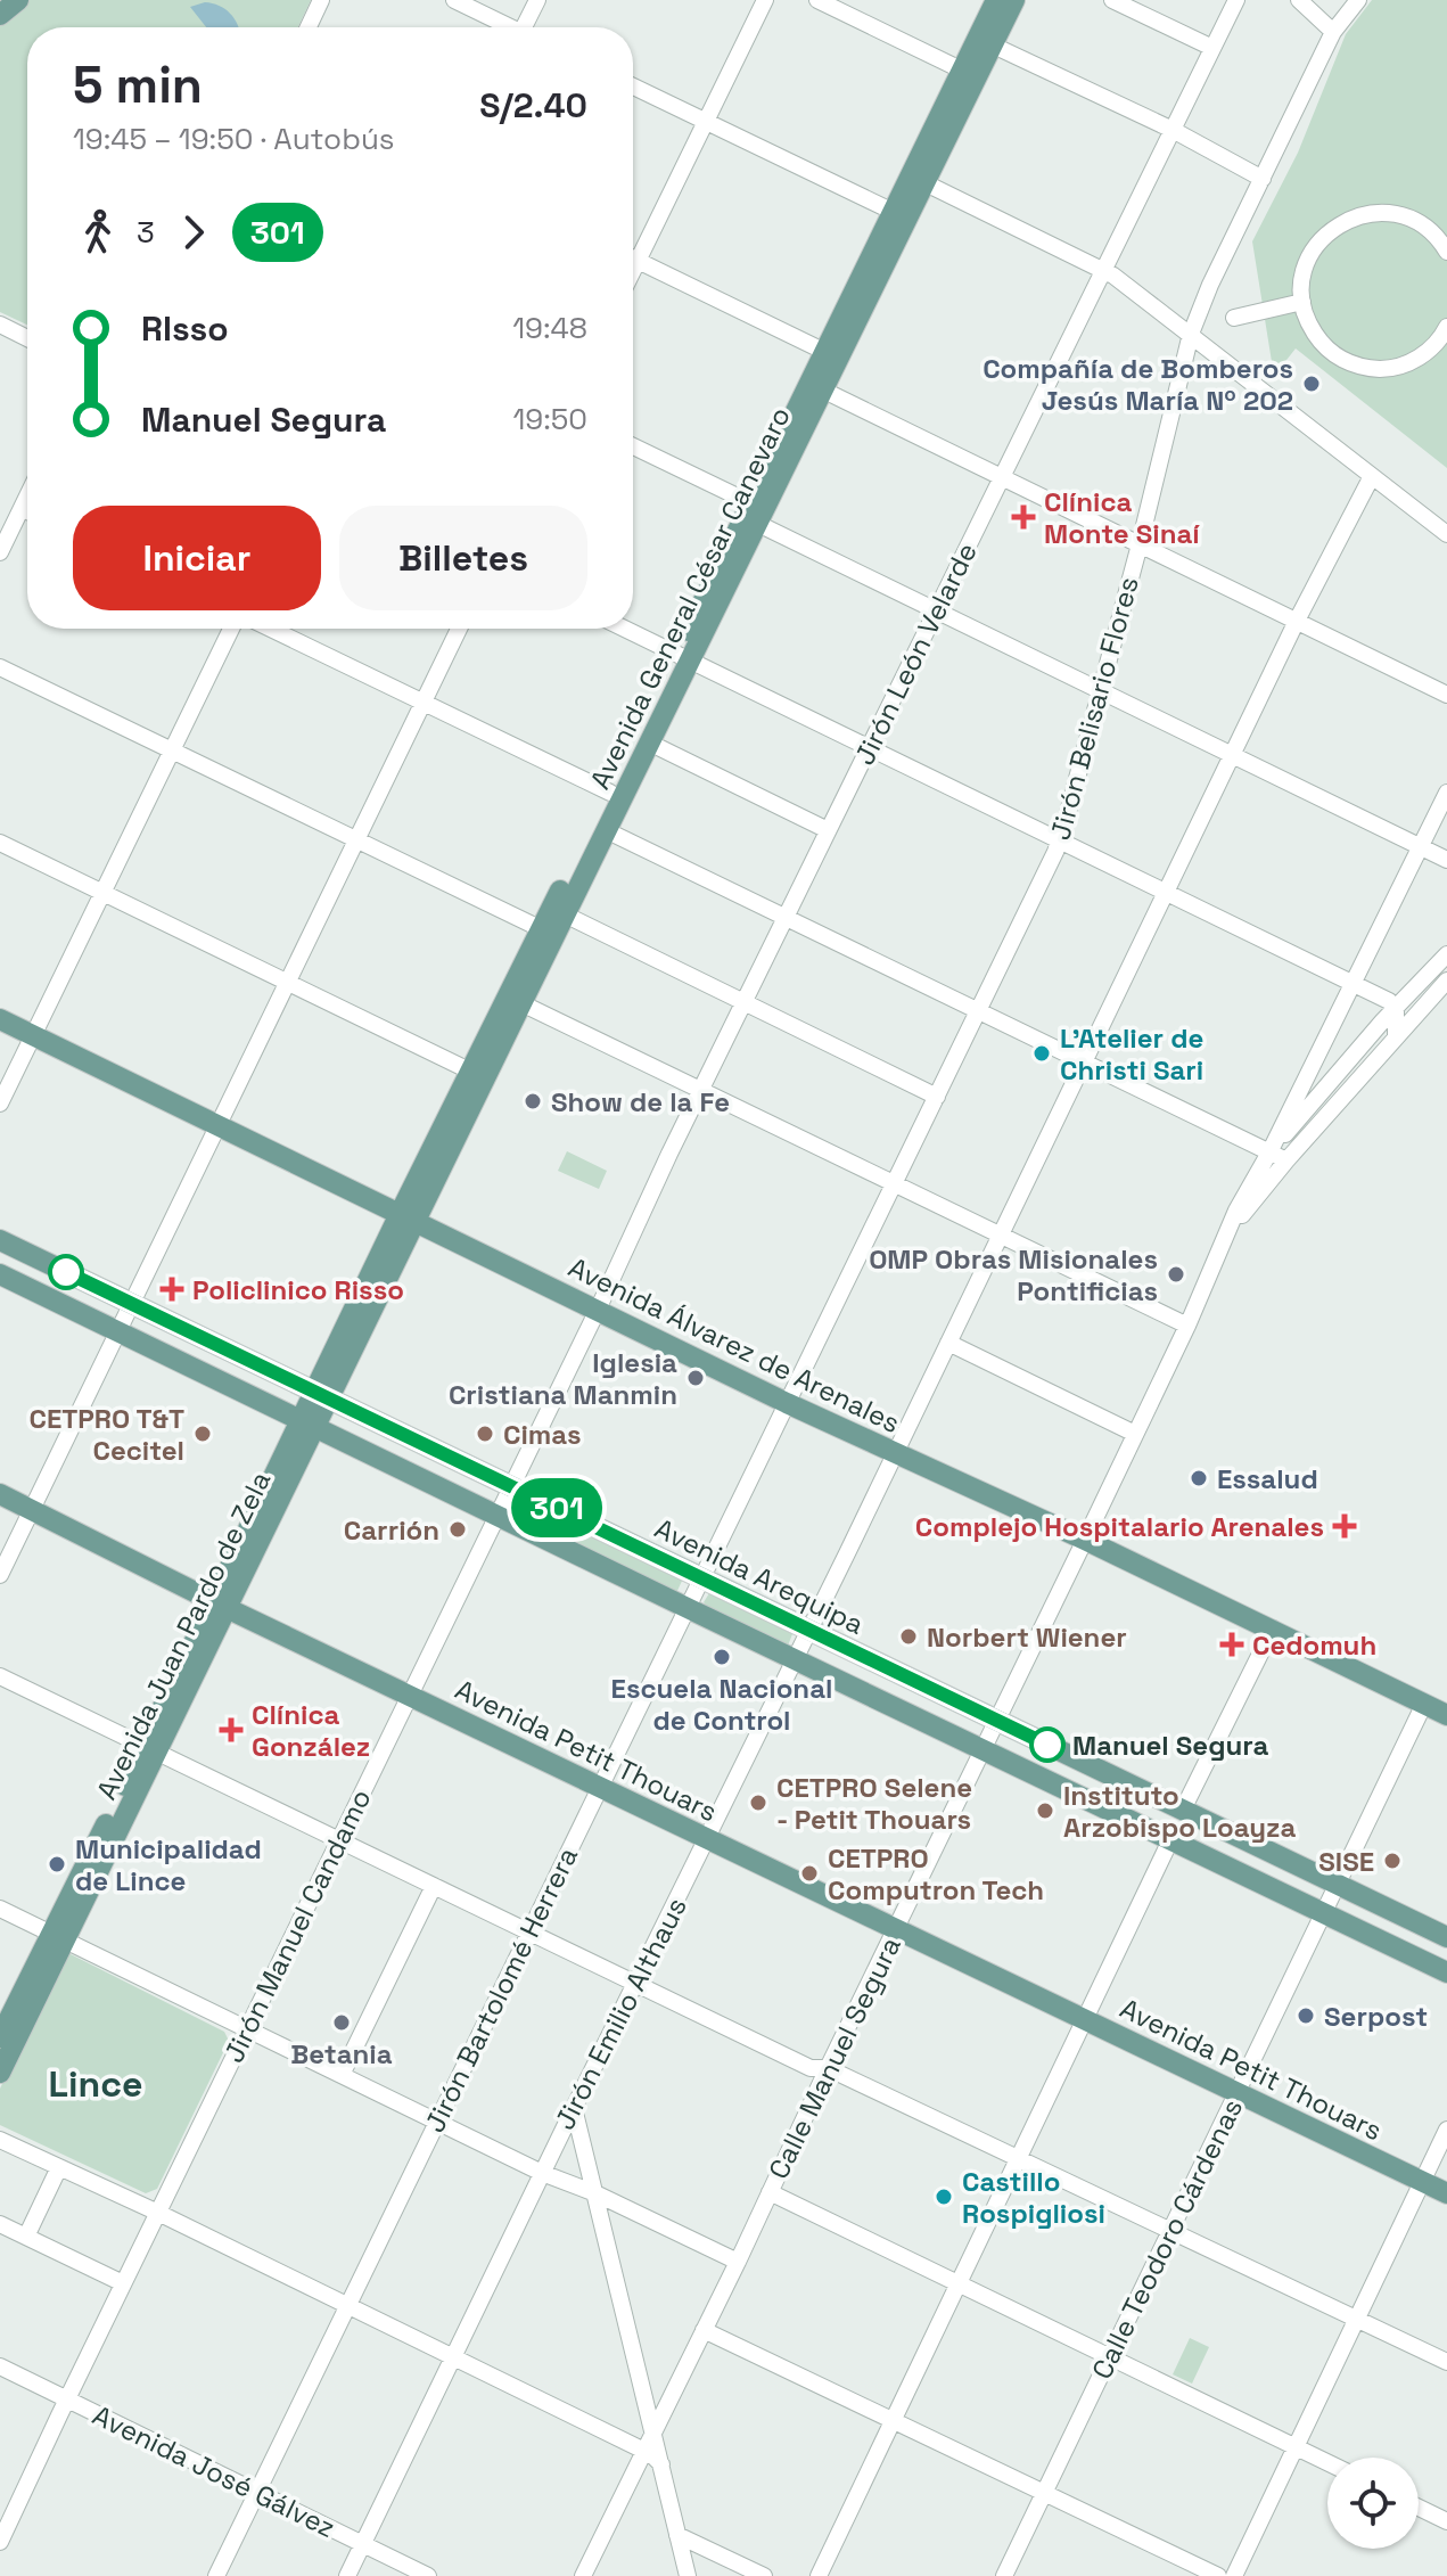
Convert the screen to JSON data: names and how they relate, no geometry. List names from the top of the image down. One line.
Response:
{"streets":{"main road":["Avenida General César Canevaro","Avenida Álvarez de Arenales","Avenida Arequipa","Avenida Juan Pardo de Zela","Avenida Petit Thouars"],"street":["Jirón León Velarde","Jirón Belisario Flores","Jirón Manuel Candamo","Jirón Bartolomé Herrera","Jirón Emilio Althaus","Calle Manuel Segura","Calle Teodoro Cárdenas","Avenida José Gálvez"]},"crossings":[["Avenida General César Canevaro","Avenida Álvarez de Arenales"],["Avenida General César Canevaro","Avenida Juan Pardo de Zela"],["Jirón León Velarde","Avenida Álvarez de Arenales"],["Jirón León Velarde","Jirón Manuel Candamo"],["Jirón Belisario Flores","Avenida Álvarez de Arenales"],["Jirón Belisario Flores","Jirón Bartolomé Herrera"],["Avenida Álvarez de Arenales","Avenida Juan Pardo de Zela"],["Avenida Álvarez de Arenales","Jirón Manuel Candamo"],["Avenida Álvarez de Arenales","Jirón Bartolomé Herrera"],["Avenida Álvarez de Arenales","Jirón Emilio Althaus"],["Avenida Álvarez de Arenales","Calle Manuel Segura"],["Avenida Álvarez de Arenales","Calle Teodoro Cárdenas"],["Avenida Arequipa","Avenida Juan Pardo de Zela"],["Avenida Arequipa","Jirón Manuel Candamo"],["Avenida Arequipa","Jirón Bartolomé Herrera"],["Avenida Arequipa","Jirón Emilio Althaus"],["Avenida Arequipa","Calle Manuel Segura"],["Avenida Arequipa","Calle Teodoro Cárdenas"],["Avenida Juan Pardo de Zela","Avenida Petit Thouars"],["Avenida Petit Thouars","Jirón Manuel Candamo"],["Avenida Petit Thouars","Jirón Bartolomé Herrera"],["Avenida Petit Thouars","Jirón Emilio Althaus"],["Avenida Petit Thouars","Calle Manuel Segura"],["Avenida Petit Thouars","Calle Teodoro Cárdenas"],["Jirón Manuel Candamo","Avenida José Gálvez"],["Jirón Bartolomé Herrera","Avenida José Gálvez"],["Jirón Emilio Althaus","Avenida José Gálvez"]],"districts":["Lince"],"places":{"other":["Compañía de Bomberos Jesús María Nº 202","L’Atelier de Christi Sari","Show de la Fe","OMP Obras Misionales Pontificias","Iglesia Cristiana Manmin","CETPRO T&T Cecitel","Cimas","Essalud","Carrión","Norbert Wiener","Escuela Nacional de Control","Manuel Segura","CETPRO Selene - Petit Thouars","Instituto Arzobispo Loayza","SISE","Municipalidad de Lince","CETPRO Computron Tech","Serpost","Betania","Castillo Rospigliosi"],"health":["Clínica Monte Sinaí","Policlinico Risso","Complejo Hospitalario Arenales","Cedomuh","Clínica González"]},"lines":["bus line 301"],"page":{"on_map":"301","heading":["5 min","19:45 – 19:50 · Autobús","S/2.40"],"legs":["3","301"],"list":[{"name":"RIsso","value":"19:48"},{"name":"Manuel Segura","value":"19:50"}],"buttons":["Iniciar","Billetes"]}}
